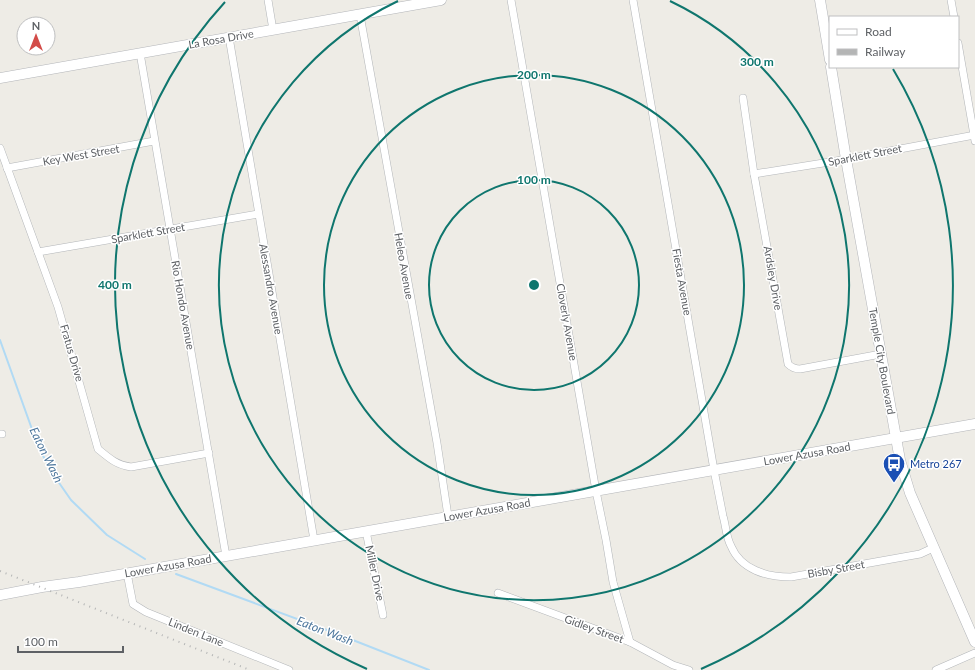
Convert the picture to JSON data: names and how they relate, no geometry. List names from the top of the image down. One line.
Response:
{"streets":{"main road":["La Rosa Drive","Temple City Boulevard","Lower Azusa Road"],"street":["Key West Street","Sparklett Street","Heleo Avenue","Ardsley Drive","Fiesta Avenue","Alessandro Avenue","Rio Hondo Avenue","Cloverly Avenue","Fratus Drive","Bisby Street","Miller Drive","Gidley Street","Linden Lane"]},"crossings":[["La Rosa Drive","Heleo Avenue"],["La Rosa Drive","Alessandro Avenue"],["La Rosa Drive","Rio Hondo Avenue"],["Key West Street","Rio Hondo Avenue"],["Key West Street","Fratus Drive"],["Sparklett Street","Ardsley Drive"],["Sparklett Street","Alessandro Avenue"],["Sparklett Street","Rio Hondo Avenue"],["Sparklett Street","Fratus Drive"],["Sparklett Street","Temple City Boulevard"],["Heleo Avenue","Lower Azusa Road"],["Ardsley Drive","Temple City Boulevard"],["Fiesta Avenue","Lower Azusa Road"],["Fiesta Avenue","Bisby Street"],["Alessandro Avenue","Lower Azusa Road"],["Rio Hondo Avenue","Fratus Drive"],["Rio Hondo Avenue","Lower Azusa Road"],["Cloverly Avenue","Lower Azusa Road"],["Cloverly Avenue","Gidley Street"],["Temple City Boulevard","Lower Azusa Road"],["Temple City Boulevard","Bisby Street"],["Lower Azusa Road","Miller Drive"],["Lower Azusa Road","Linden Lane"]],"water":["Eaton Wash"],"places":{"bus stop":["Metro 267"]},"legend":["Road","Railway"],"scale_bar":"100 m","north":"top","rings":["300 m","200 m","100 m","400 m"]}
